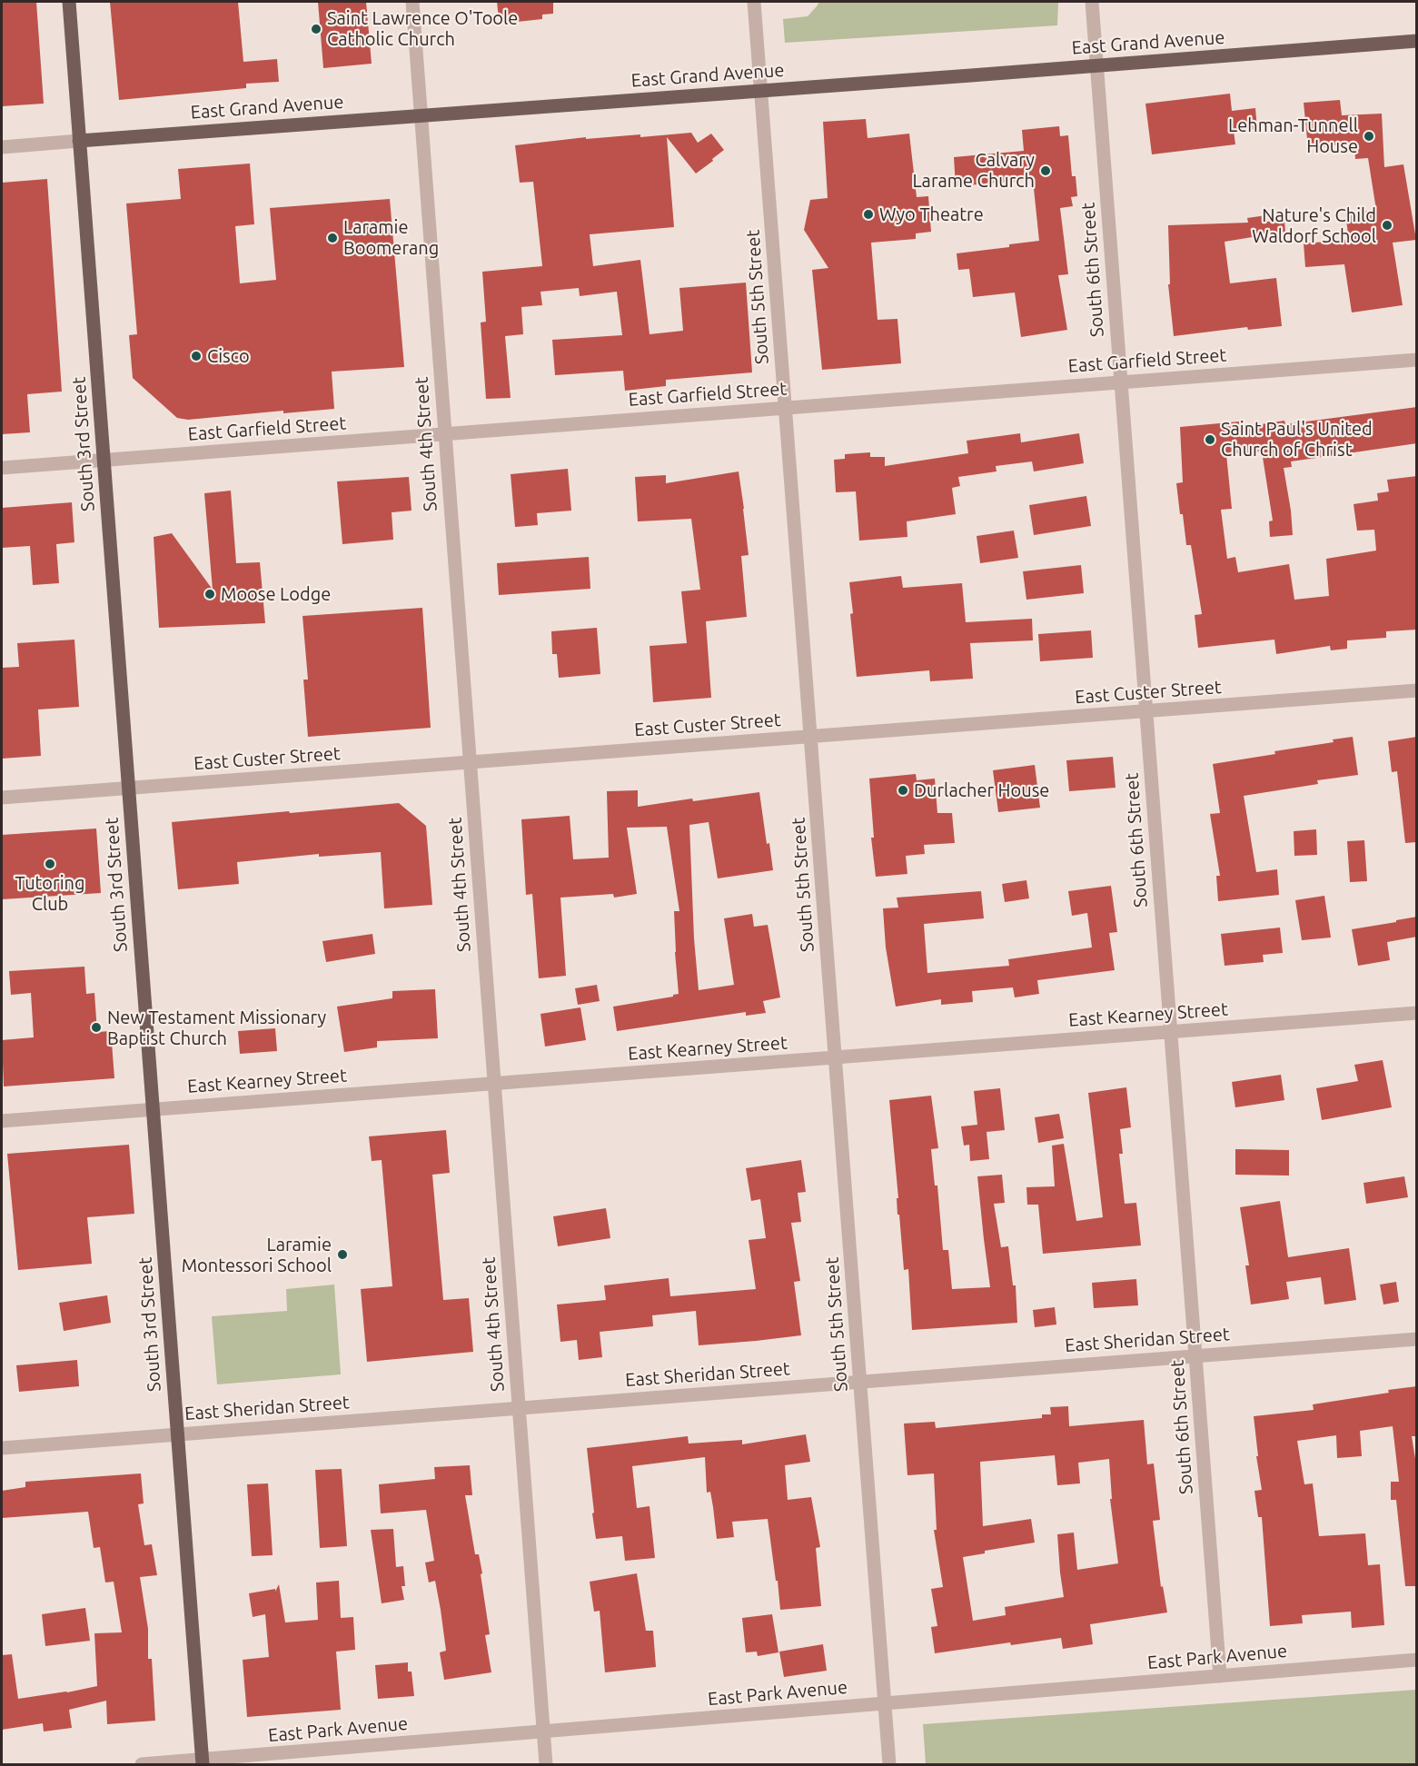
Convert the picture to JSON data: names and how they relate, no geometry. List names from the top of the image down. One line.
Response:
{"streets":{"main road":["East Grand Avenue","South 3rd Street"],"street":["South 6th Street","South 5th Street","East Garfield Street","South 4th Street","East Custer Street","East Kearney Street","East Sheridan Street","East Park Avenue"]},"crossings":[["East Grand Avenue","South 6th Street"],["East Grand Avenue","South 5th Street"],["East Grand Avenue","South 3rd Street"],["East Grand Avenue","South 4th Street"],["South 6th Street","East Garfield Street"],["South 6th Street","East Custer Street"],["South 6th Street","East Kearney Street"],["South 6th Street","East Sheridan Street"],["South 6th Street","East Park Avenue"],["South 5th Street","East Garfield Street"],["South 5th Street","East Custer Street"],["South 5th Street","East Kearney Street"],["South 5th Street","East Sheridan Street"],["South 5th Street","East Park Avenue"],["East Garfield Street","South 3rd Street"],["East Garfield Street","South 4th Street"],["South 3rd Street","East Custer Street"],["South 3rd Street","East Kearney Street"],["South 3rd Street","East Sheridan Street"],["South 3rd Street","East Park Avenue"],["South 4th Street","East Custer Street"],["South 4th Street","East Kearney Street"],["South 4th Street","East Sheridan Street"],["South 4th Street","East Park Avenue"]],"places":["Saint Lawrence O'Toole Catholic Church","Lehman-Tunnell House","Calvary Larame Church","Wyo Theatre","Nature's Child Waldorf School","Laramie Boomerang","Cisco","Saint Paul's United Church of Christ","Moose Lodge","Durlacher House","Tutoring Club","New Testament Missionary Baptist Church","Laramie Montessori School"]}
